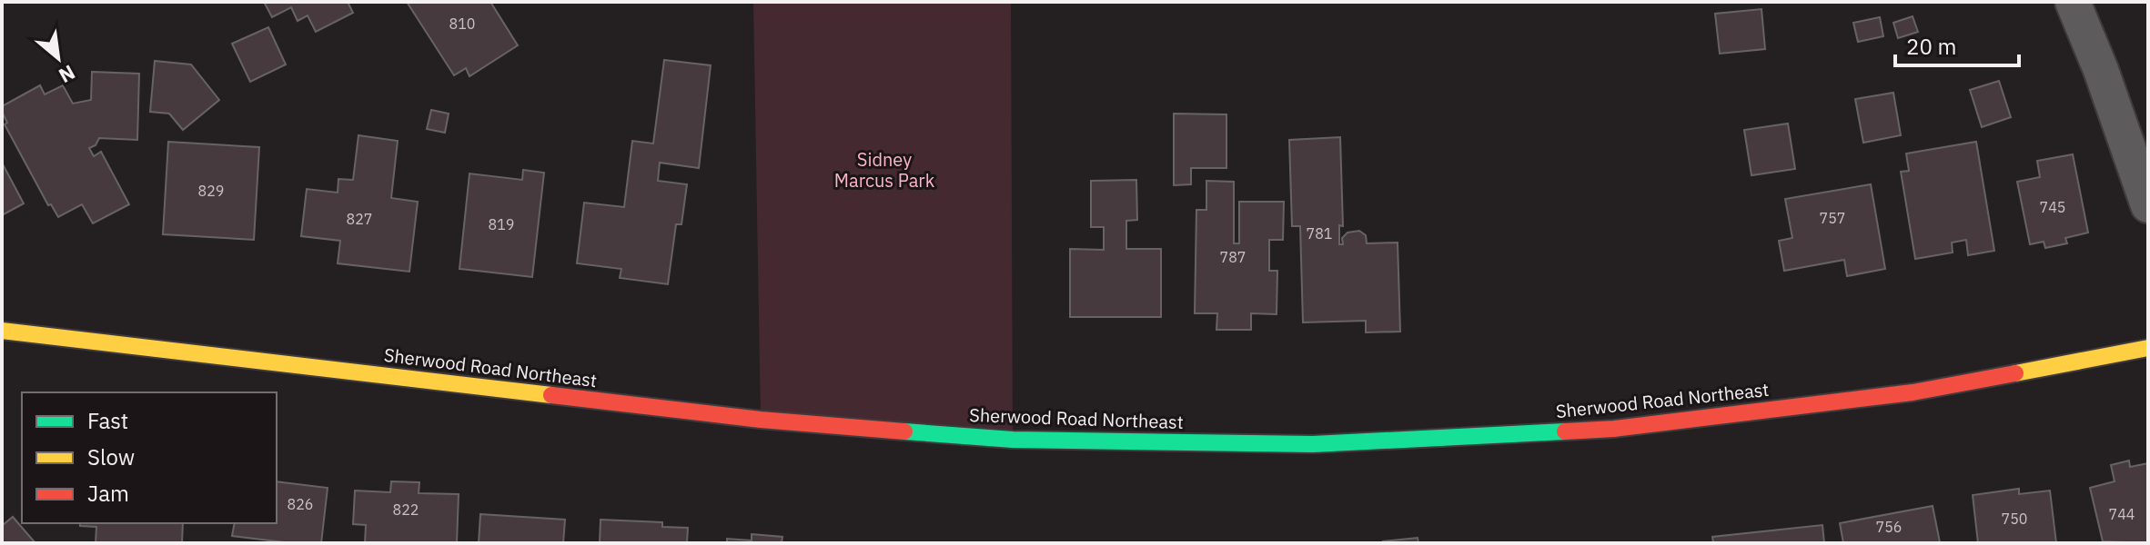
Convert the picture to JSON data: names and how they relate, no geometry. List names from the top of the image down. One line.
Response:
{"streets":{"street":["Sherwood Road Northeast"]},"parks":["Sidney Marcus Park"],"house_numbers":["810","829","745","757","827","819","781","787","826","822","744","750","756"],"legend":["Fast","Slow","Jam"],"scale_bar":"20 m","north":"bottom right"}
